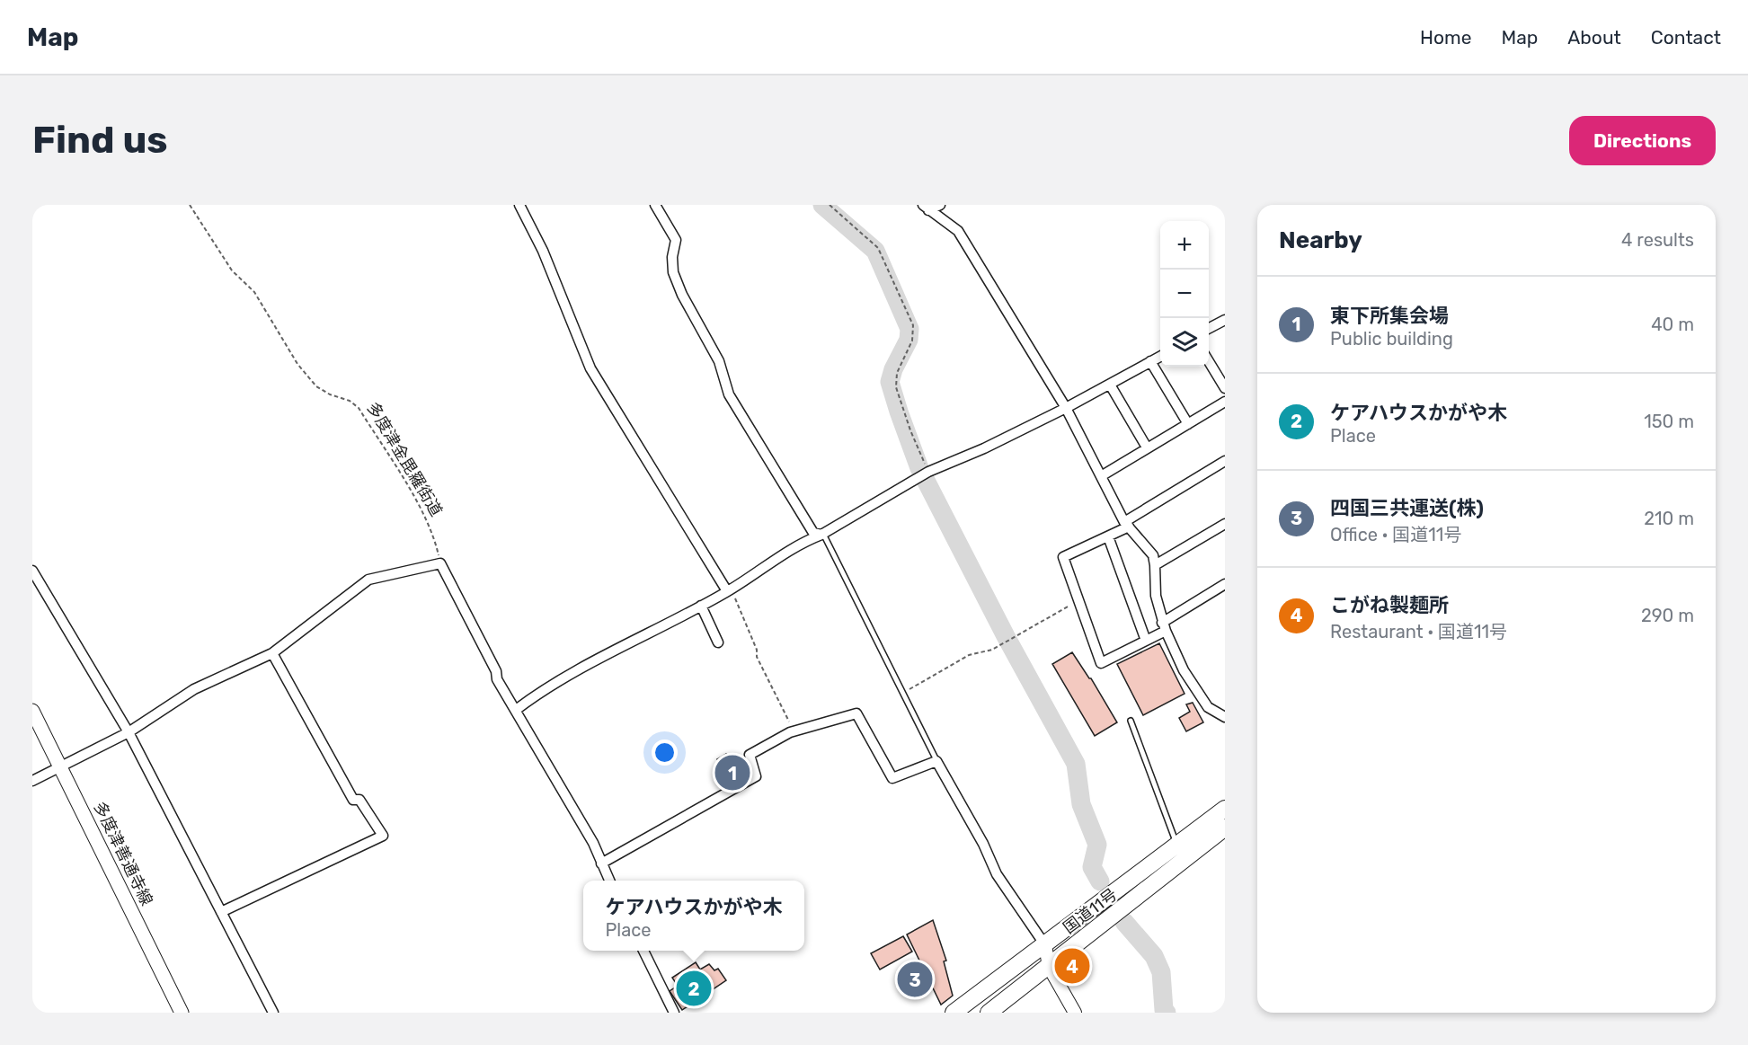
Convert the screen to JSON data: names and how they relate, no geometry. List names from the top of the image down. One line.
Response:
{"streets":{"highway":["国道11号"],"main road":["多度津善通寺線"],"path":["多度津金毘羅街道"]},"page":{"header":"Map","nav":["Home","Map","About","Contact"],"buttons":"Directions","title":"Find us","heading":["Nearby","4 results"],"map_buttons":["+","−"],"list":[{"mark":"1","name":"東下所集会場","note":"Public building","value":"40 m"},{"mark":"2","name":"ケアハウスかがや木","note":"Place","value":"150 m"},{"mark":"3","name":"四国三共運送(株)","note":"Office · 国道11号","value":"210 m"},{"mark":"4","name":"こがね製麺所","note":"Restaurant · 国道11号","value":"290 m"}],"pins":["1","4","3","2"],"popup":["ケアハウスかがや木","Place"]}}
